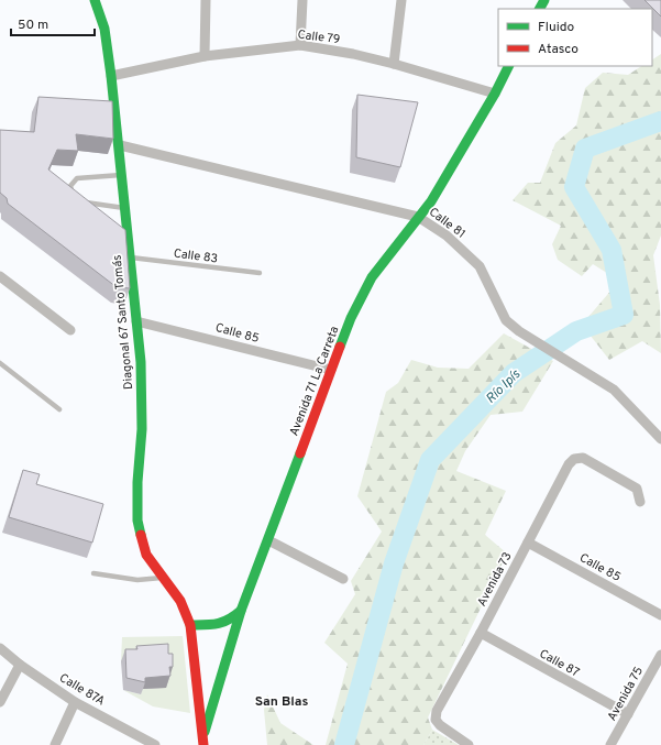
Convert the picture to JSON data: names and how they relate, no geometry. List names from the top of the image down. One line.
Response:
{"streets":{"street":["Calle 79","Calle 81","Diagonal 67 Santo Tomás","Calle 85","Avenida 71 La Carreta","Avenida 73","Calle 87","Calle 87A","Avenida 75"],"lane":["Calle 83"]},"crossings":[["Calle 79","Diagonal 67 Santo Tomás"],["Calle 79","Avenida 71 La Carreta"],["Calle 81","Diagonal 67 Santo Tomás"],["Calle 81","Avenida 71 La Carreta"],["Calle 83","Diagonal 67 Santo Tomás"],["Diagonal 67 Santo Tomás","Calle 85"],["Diagonal 67 Santo Tomás","Avenida 71 La Carreta"],["Calle 85","Avenida 71 La Carreta"],["Calle 85","Avenida 73"],["Avenida 73","Calle 87"],["Calle 87","Avenida 75"]],"districts":["San Blas"],"water":["Río Ipís"],"legend":["Fluido","Atasco"],"scale_bar":"50 m"}
